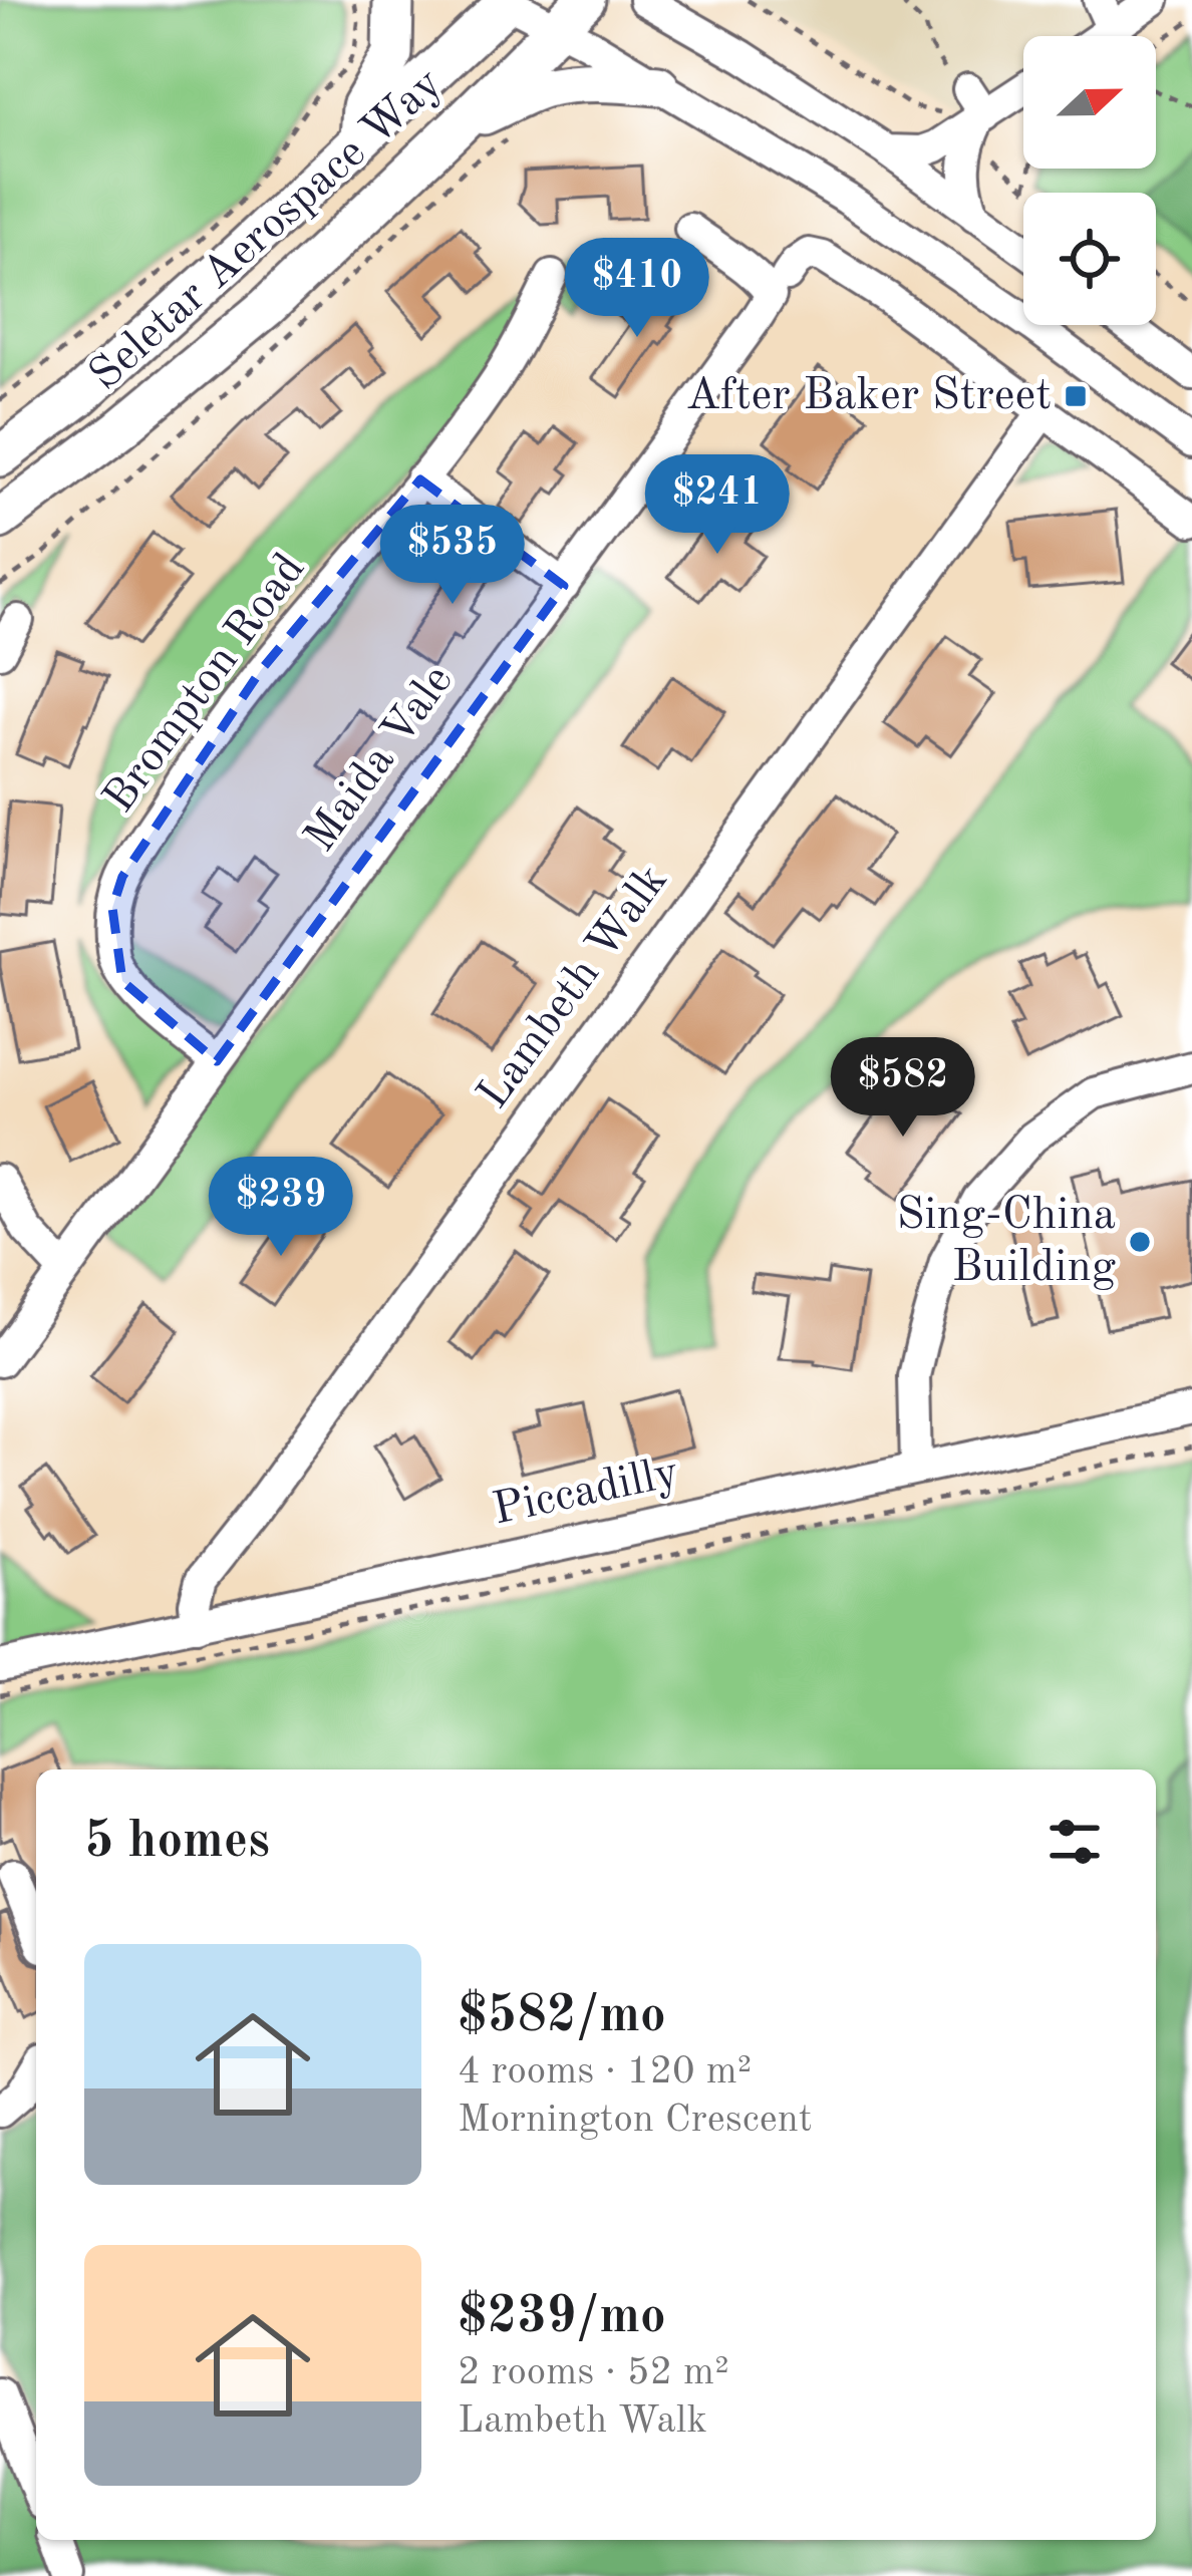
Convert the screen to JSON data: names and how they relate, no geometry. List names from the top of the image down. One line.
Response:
{"streets":{"main road":["Seletar Aerospace Way"],"street":["Brompton Road","Maida Vale","Lambeth Walk","Piccadilly"]},"crossings":[["Brompton Road","Maida Vale"],["Lambeth Walk","Piccadilly"]],"places":{"transit":["After Baker Street"],"other":["Sing-China Building"]},"north":"right","page":{"price":["$410","$241","$535","$582","$239"],"heading":"5 homes","list":[{"name":"$582/mo","note":"4 rooms · 120 m² · Mornington Crescent"},{"name":"$239/mo","note":"2 rooms · 52 m² · Lambeth Walk"}]}}
